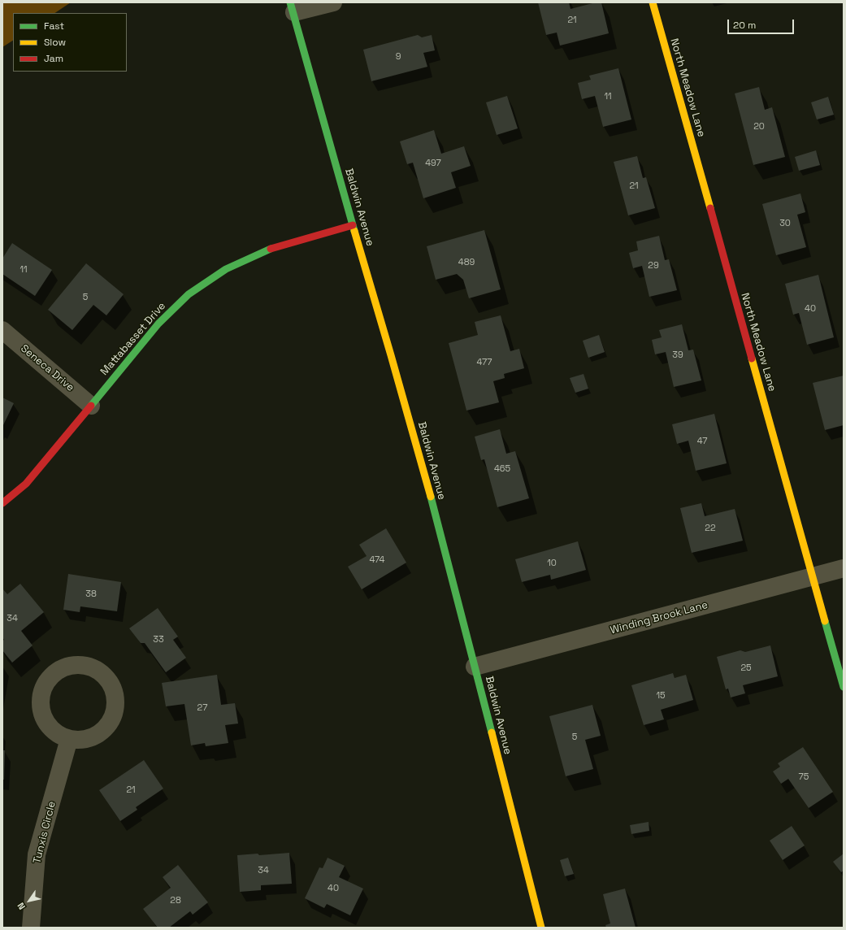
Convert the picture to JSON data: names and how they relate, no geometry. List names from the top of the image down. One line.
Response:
{"streets":{"street":["North Meadow Lane","Baldwin Avenue","Mattabasset Drive","Seneca Drive","Winding Brook Lane","Tunxis Circle"]},"crossings":[["North Meadow Lane","Winding Brook Lane"],["Baldwin Avenue","Mattabasset Drive"],["Baldwin Avenue","Winding Brook Lane"],["Mattabasset Drive","Seneca Drive"]],"house_numbers":["21","9","11","20","497","21","30","489","29","11","5","40","39","477","47","465","22","474","10","38","34","33","25","15","27","5","75","21","34","40","28"],"legend":["Fast","Slow","Jam"],"scale_bar":"20 m","north":"bottom left"}
